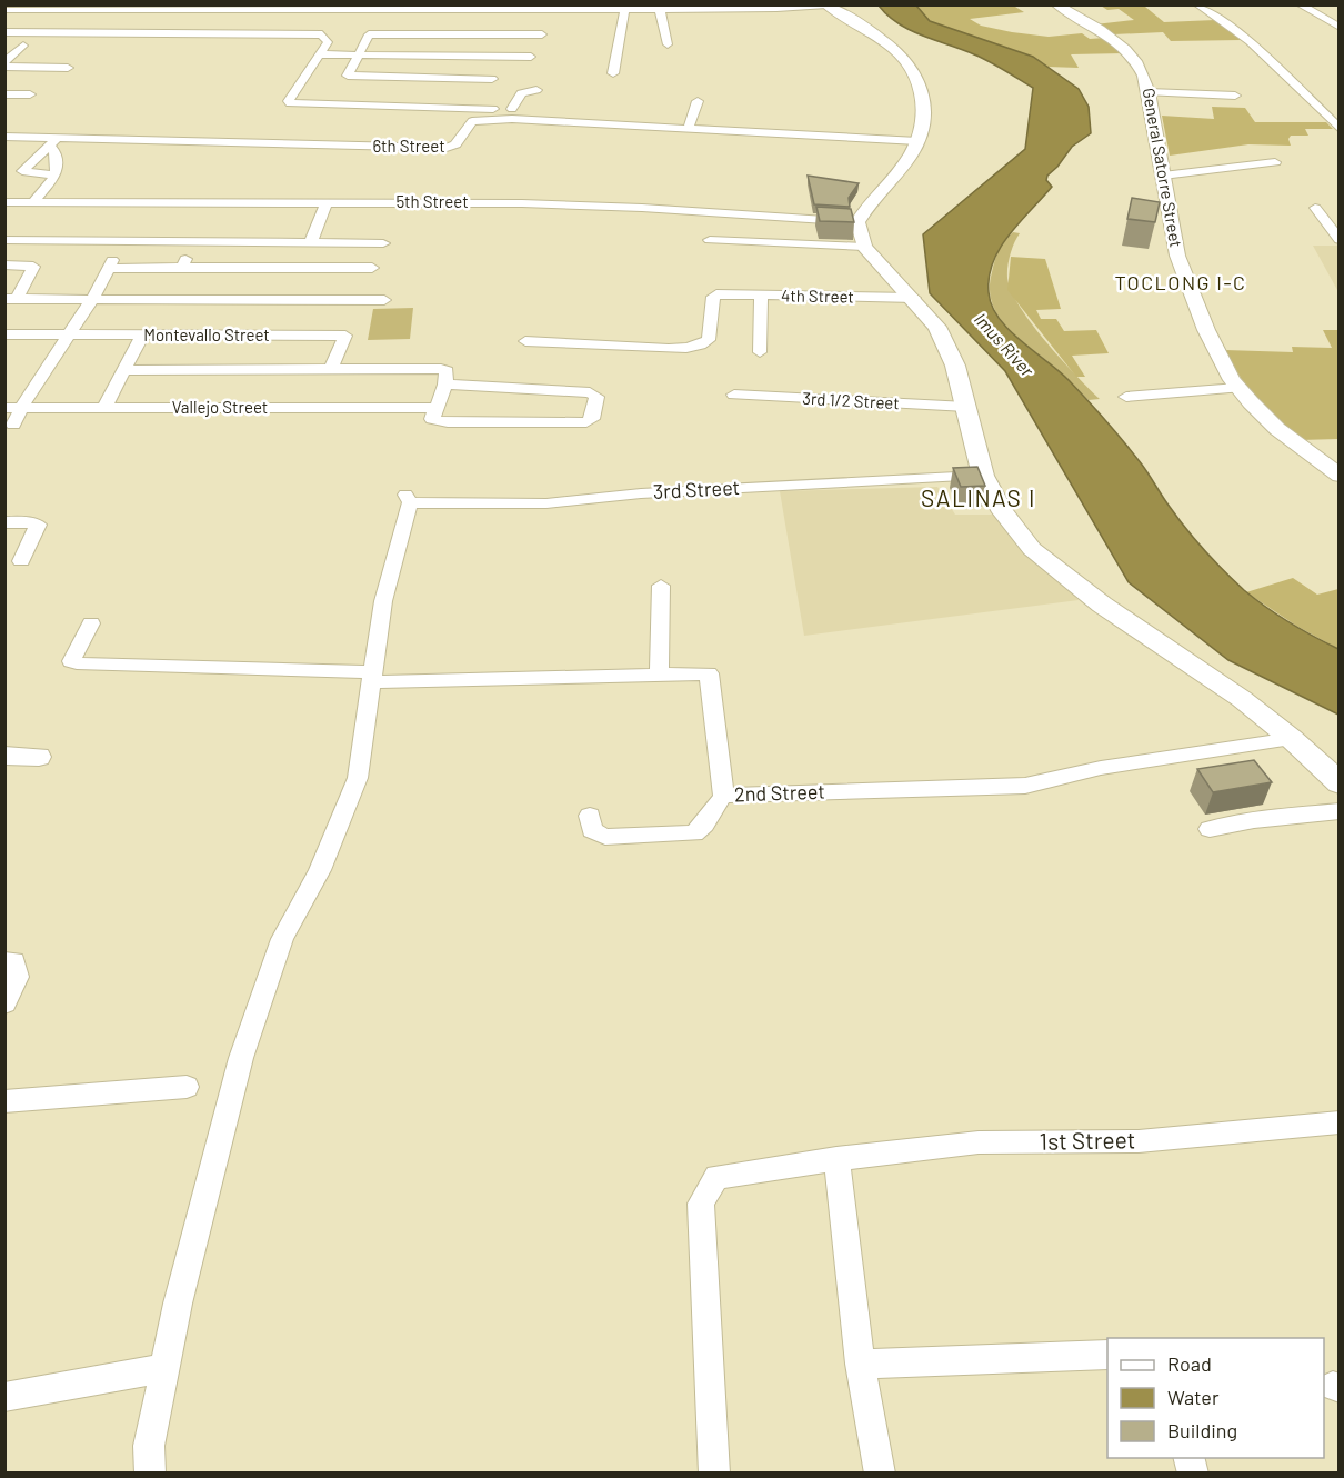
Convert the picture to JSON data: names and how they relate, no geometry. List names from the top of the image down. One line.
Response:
{"streets":{"street":["6th Street","General Satorre Street","5th Street","4th Street","Montevallo Street","3rd 1/2 Street","Vallejo Street","3rd Street","2nd Street","1st Street"]},"crossings":[["3rd Street","2nd Street"]],"districts":["TOCLONG I-C","SALINAS I"],"water":["Imus River"],"legend":["Road","Water","Building"]}
